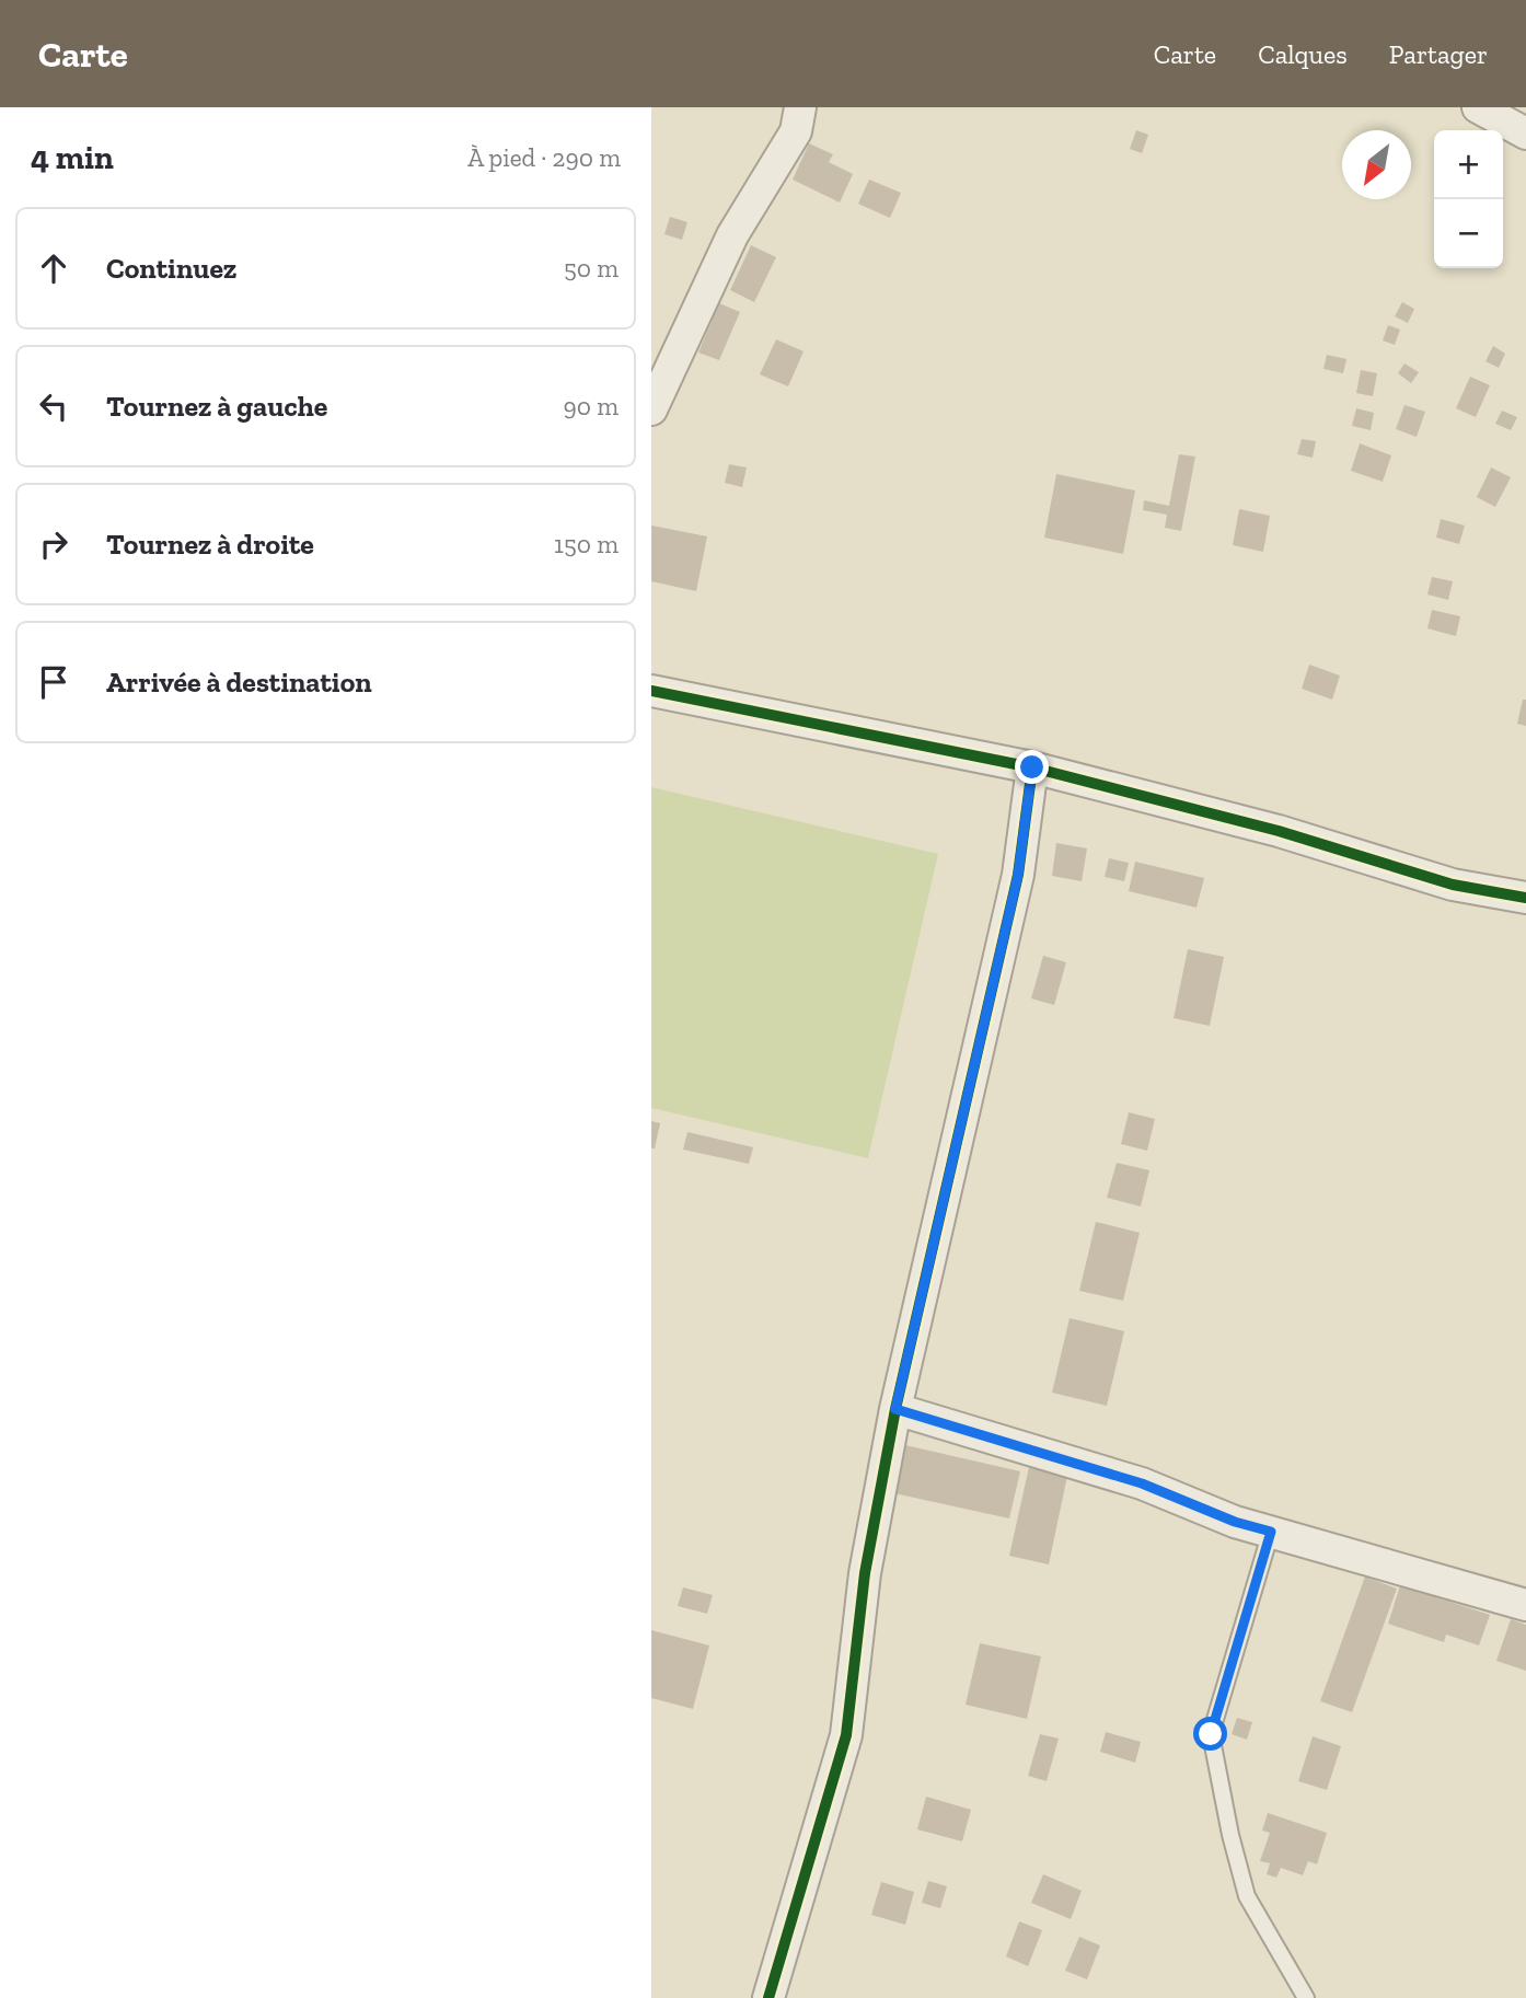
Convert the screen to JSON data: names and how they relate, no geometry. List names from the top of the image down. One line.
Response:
{"north":"bottom left","page":{"header":"Carte","nav":["Carte","Calques","Partager"],"heading":["4 min","À pied · 290 m"],"map_buttons":["+","−"],"list":[["Continuez","50 m"],["Tournez à gauche","90 m"],["Tournez à droite","150 m"],"Arrivée à destination"]}}
